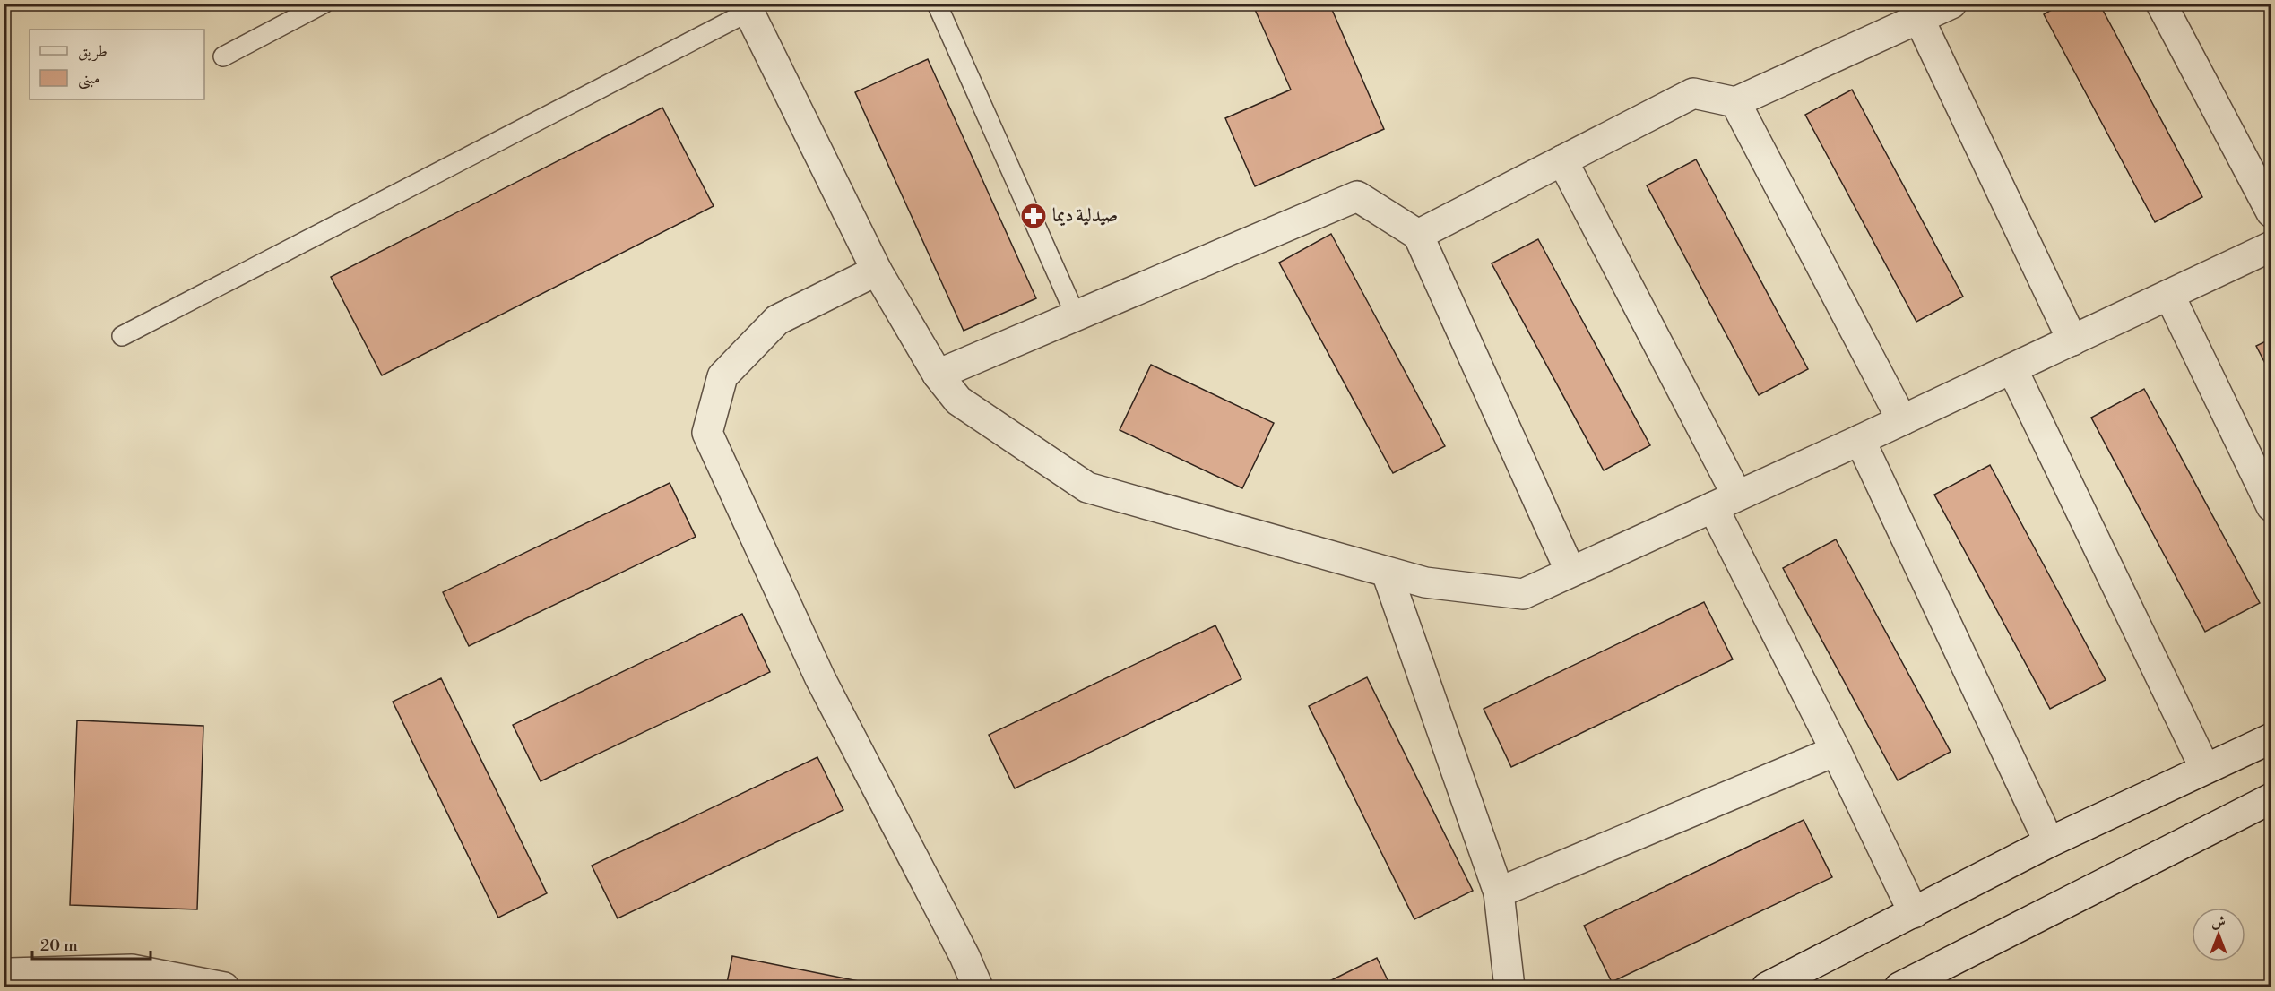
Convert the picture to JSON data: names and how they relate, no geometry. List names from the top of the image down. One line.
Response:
{"places":{"pharmacy":["صيدلية ديما"]},"legend":["طريق","مبنى"],"scale_bar":"20 m","north":"top"}
